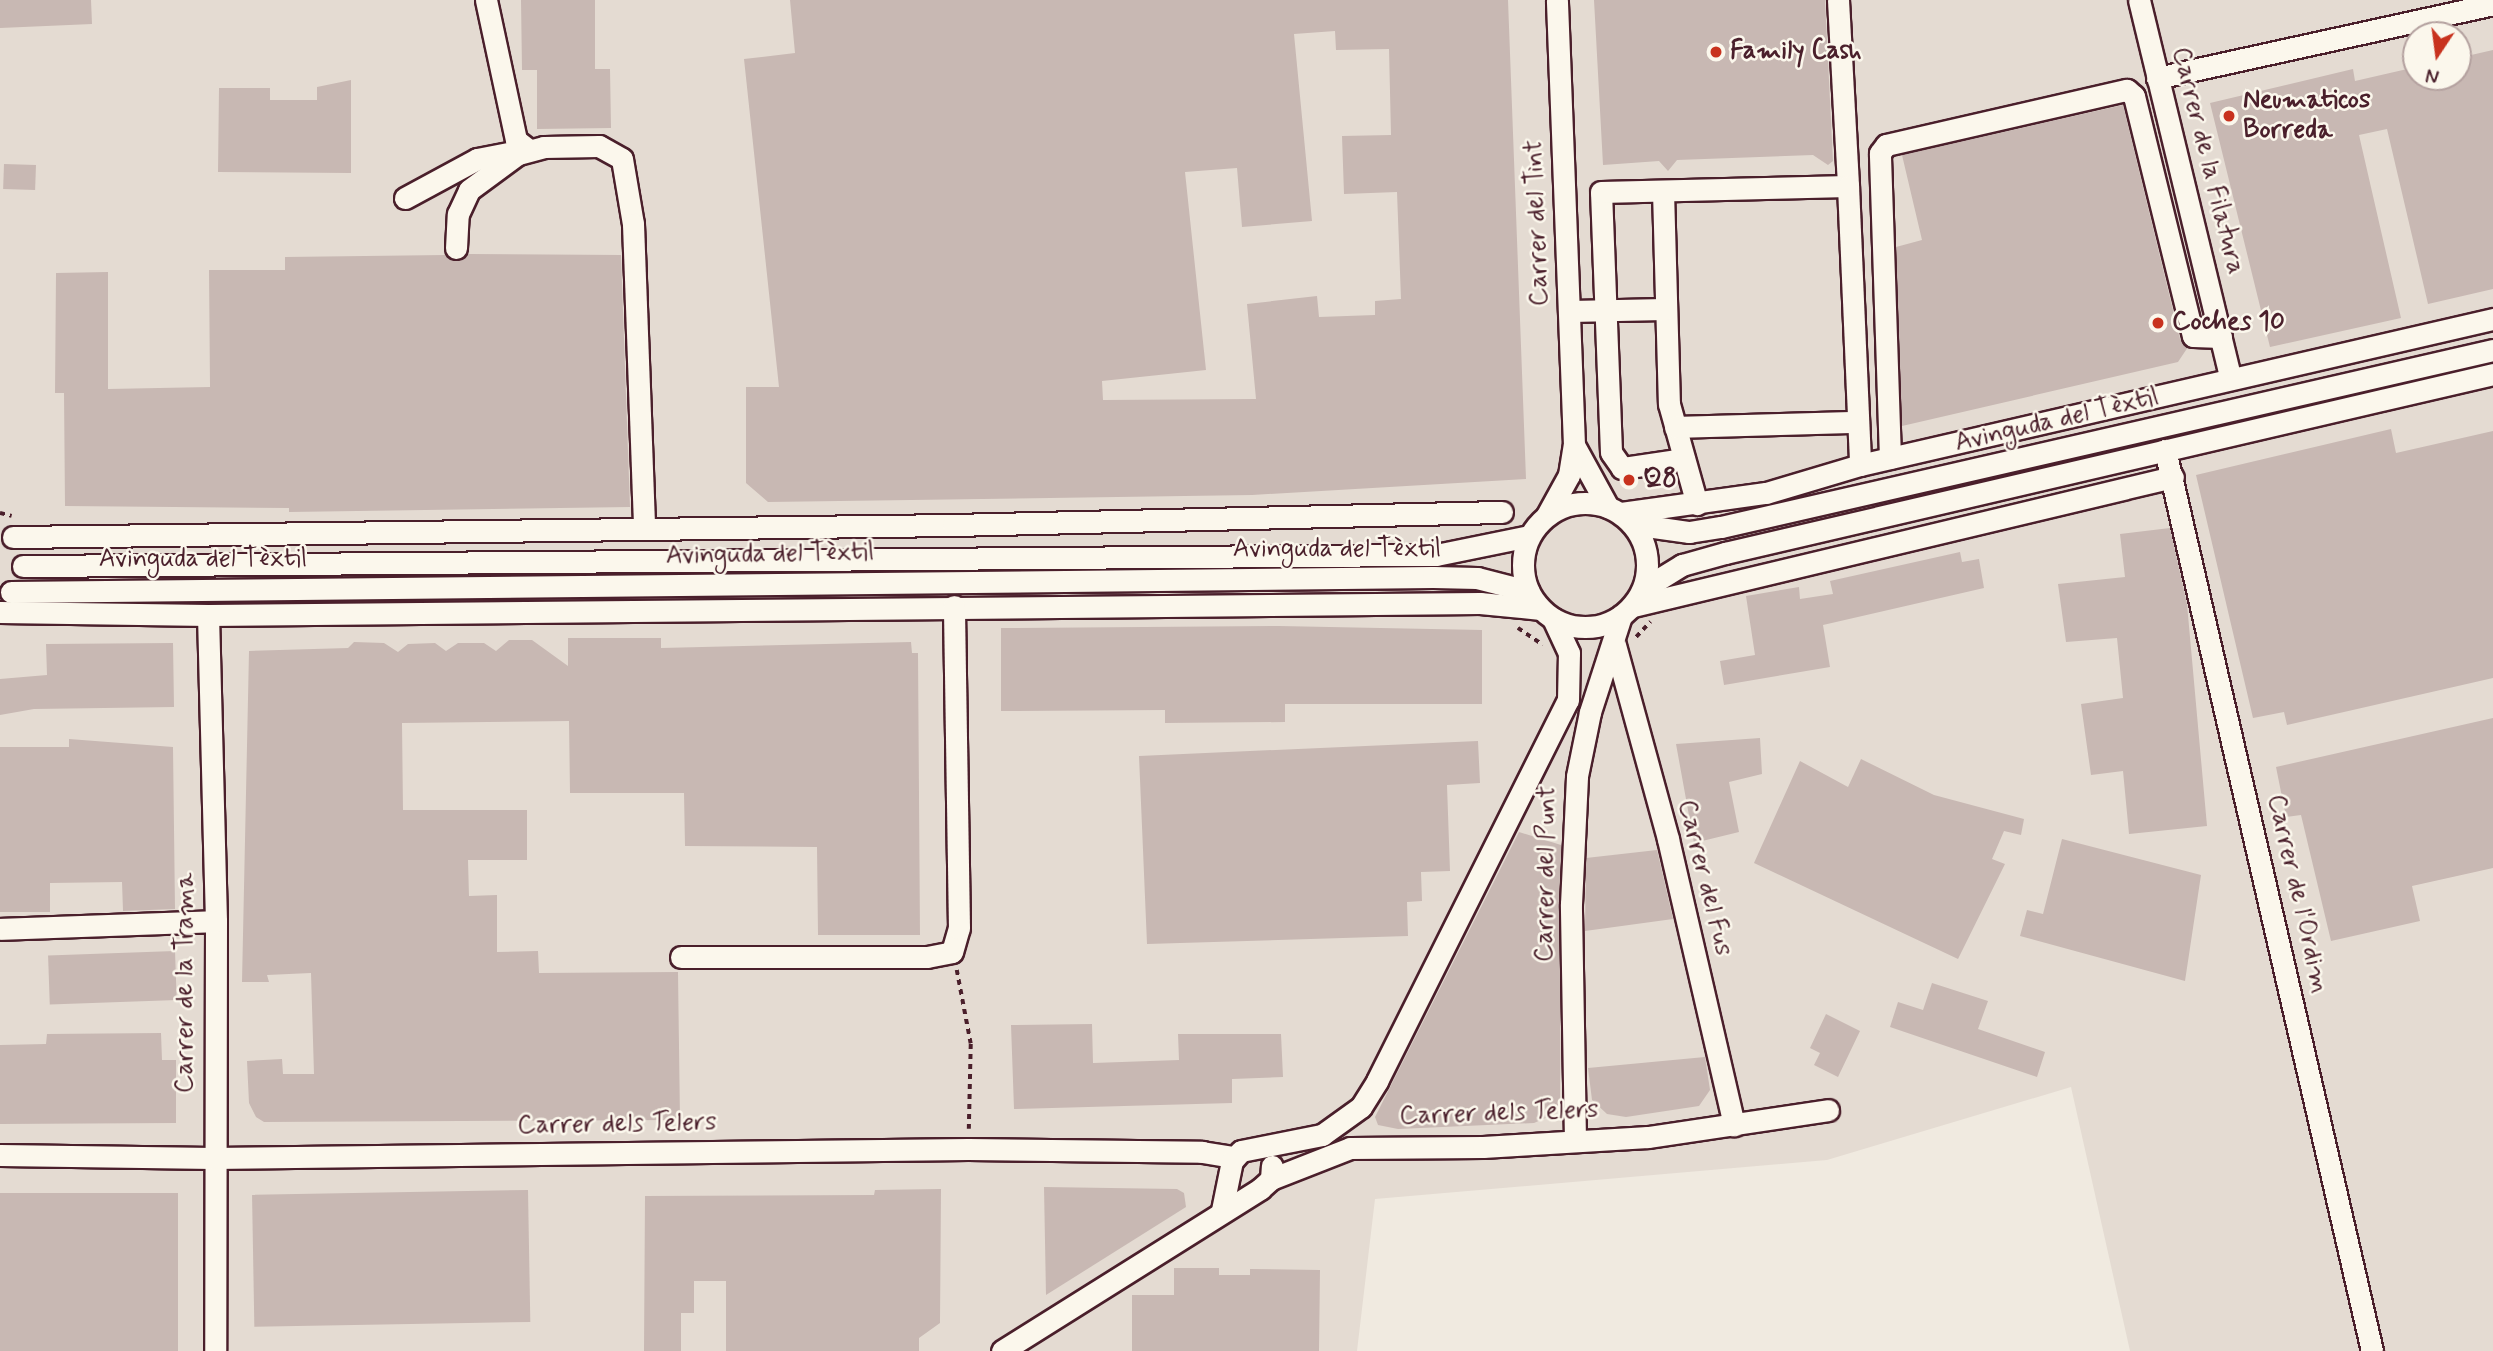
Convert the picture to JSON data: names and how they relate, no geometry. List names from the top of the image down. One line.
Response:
{"streets":{"street":["Carrer de la Filatura","Carrer del Tint","Avinguda del Tèxtil","Carrer del Punt","Carrer del Fus","Carrer de l'Ordim","Carrer de la Trama","Carrer dels Telers"]},"crossings":[["Avinguda del Tèxtil","Carrer del Punt"],["Avinguda del Tèxtil","Carrer de l'Ordim"],["Carrer del Punt","Carrer del Fus"],["Carrer del Punt","Carrer dels Telers"],["Carrer del Fus","Carrer dels Telers"],["Carrer de la Trama","Carrer dels Telers"]],"places":["Family Cash","Neumaticos Borreda","Coches 10","Q8"],"north":"bottom"}
